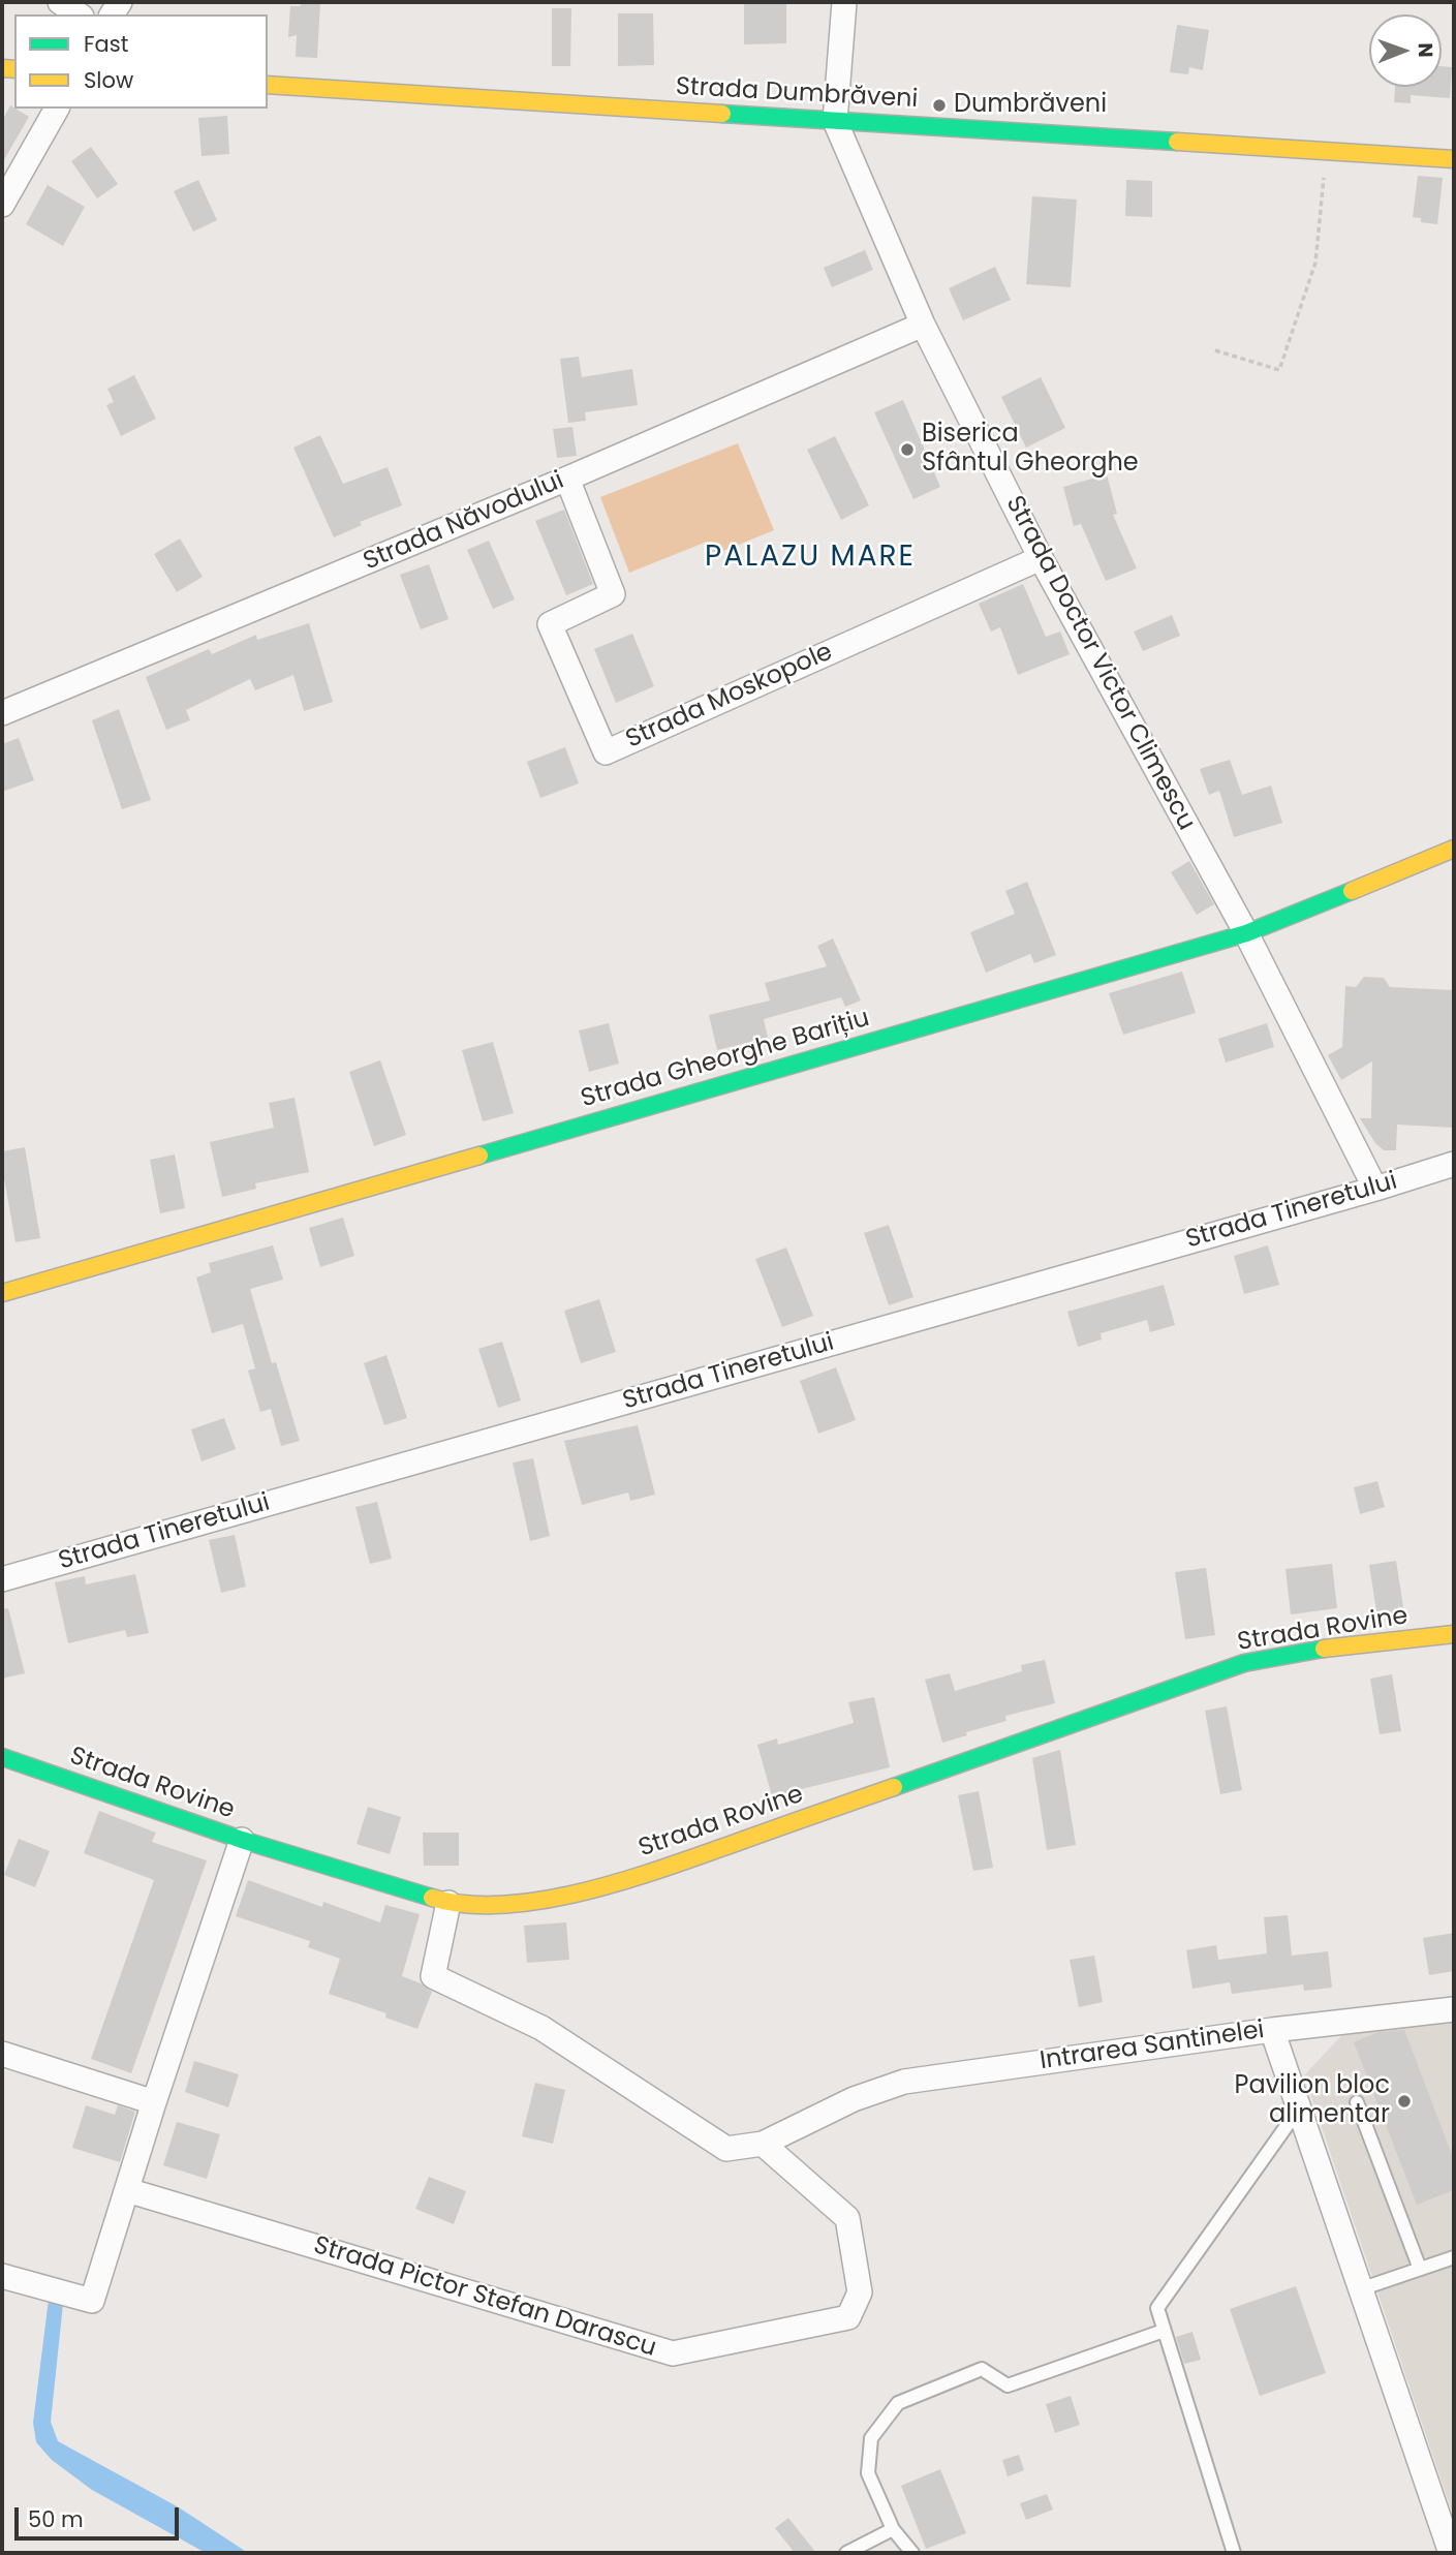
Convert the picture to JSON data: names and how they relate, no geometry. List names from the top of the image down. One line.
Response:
{"streets":{"street":["Strada Dumbrăveni","Strada Năvodului","Strada Doctor Victor Climescu","Strada Moskopole","Strada Gheorghe Barițiu","Strada Tineretului","Strada Rovine","Intrarea Santinelei","Strada Pictor Stefan Darascu"]},"crossings":[["Strada Dumbrăveni","Strada Doctor Victor Climescu"],["Strada Năvodului","Strada Doctor Victor Climescu"],["Strada Năvodului","Strada Moskopole"],["Strada Doctor Victor Climescu","Strada Moskopole"],["Strada Doctor Victor Climescu","Strada Gheorghe Barițiu"],["Strada Doctor Victor Climescu","Strada Tineretului"],["Strada Rovine","Intrarea Santinelei"],["Intrarea Santinelei","Strada Pictor Stefan Darascu"]],"districts":["PALAZU MARE"],"places":["Dumbrăveni","Biserica Sfântul Gheorghe","Pavilion bloc alimentar"],"legend":["Fast","Slow"],"scale_bar":"50 m","north":"right"}
